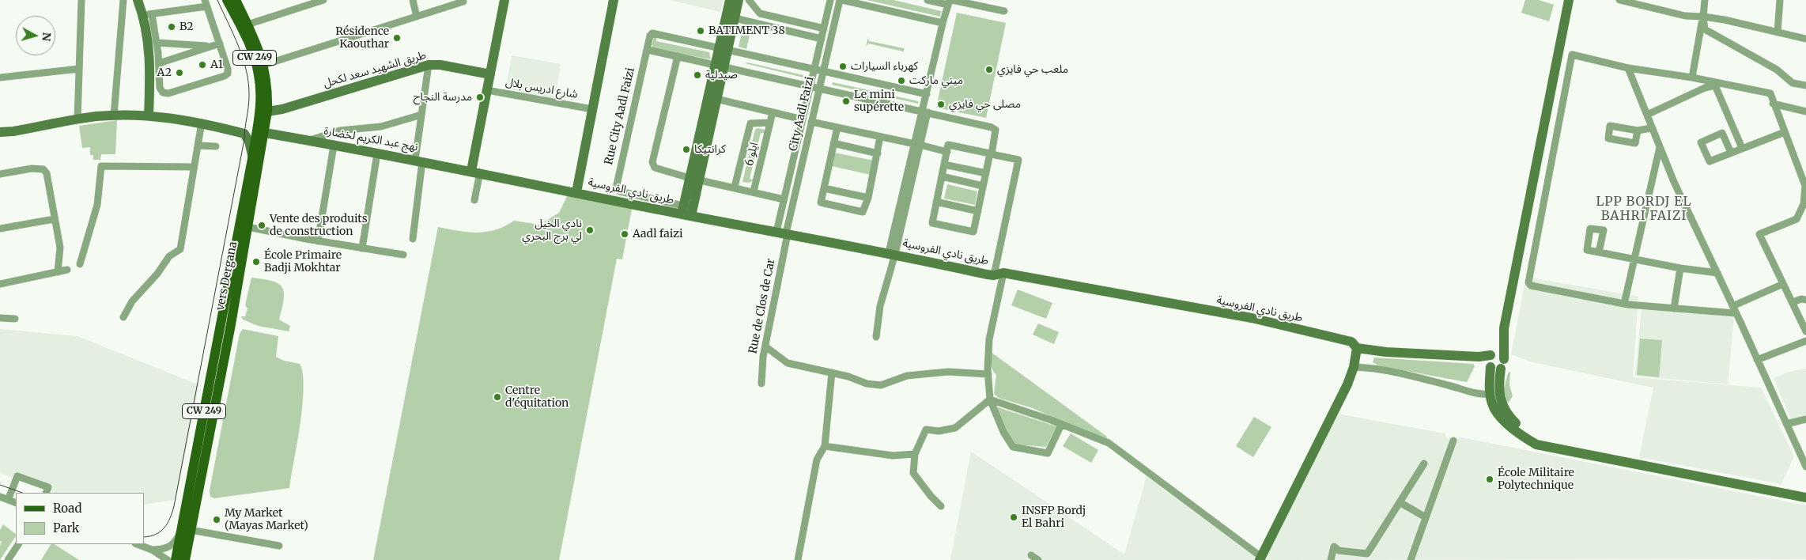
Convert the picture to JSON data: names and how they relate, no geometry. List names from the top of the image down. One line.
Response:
{"streets":{"main road":["CW 249","طريق الشهيد سعد لكحل","نهج عبد الكريم لخضارة","طريق نادي الفروسية","vers Dergana"],"street":["شارع ادريس بلال","City Aadl Faizi","Rue City Aadl Faizi","ايلو 6","Rue de Clos de Car"]},"crossings":[["CW 249","vers Dergana"],["طريق الشهيد سعد لكحل","vers Dergana"],["City Aadl Faizi","Rue City Aadl Faizi"],["City Aadl Faizi","طريق نادي الفروسية"],["City Aadl Faizi","Rue de Clos de Car"],["Rue City Aadl Faizi","طريق نادي الفروسية"],["نهج عبد الكريم لخضارة","طريق نادي الفروسية"],["نهج عبد الكريم لخضارة","vers Dergana"],["طريق نادي الفروسية","Rue de Clos de Car"]],"districts":["LPP BORDJ EL BAHRI FAIZI"],"places":["B2","BATIMENT 38","Résidence Kaouthar","A1","كهرباء السيارات","ملعب حي فايزي","A2","صيدلية","ميني ماركت","مدرسة النجاح","Le mini supérette","مصلى حي فايزي","كرانتيكا","Vente des produits de construction","نادي الخيل لي برج البحري","Aadl faizi","École Primaire Badji Mokhtar","Centre d'équitation","École Militaire Polytechnique","INSFP Bordj El Bahri","My Market (Mayas Market)"],"legend":["Road","Park"],"north":"right"}
